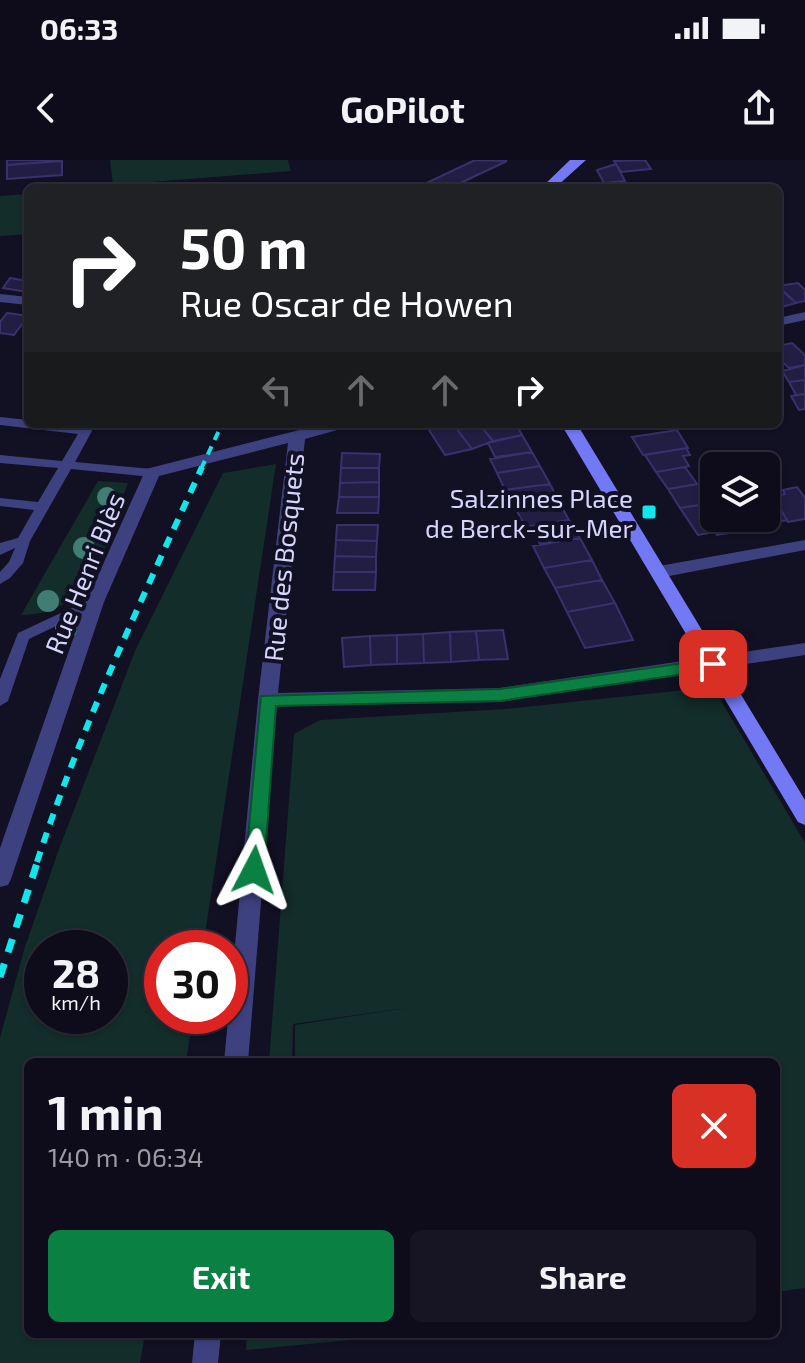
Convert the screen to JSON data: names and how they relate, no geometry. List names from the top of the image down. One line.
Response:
{"streets":{"street":["Rue des Bosquets","Rue Henri Blès"]},"crossings":[["Rue des Bosquets","Rue Henri Blès"]],"places":{"transit":["Salzinnes Place de Berck-sur-Mer"]},"page":{"status":"06:33","header":"GoPilot","turn":["50 m","Rue Oscar de Howen"],"speed":"28 km/h","limit":"30","heading":["1 min","140 m · 06:34"],"buttons":["Exit","Share"]}}
